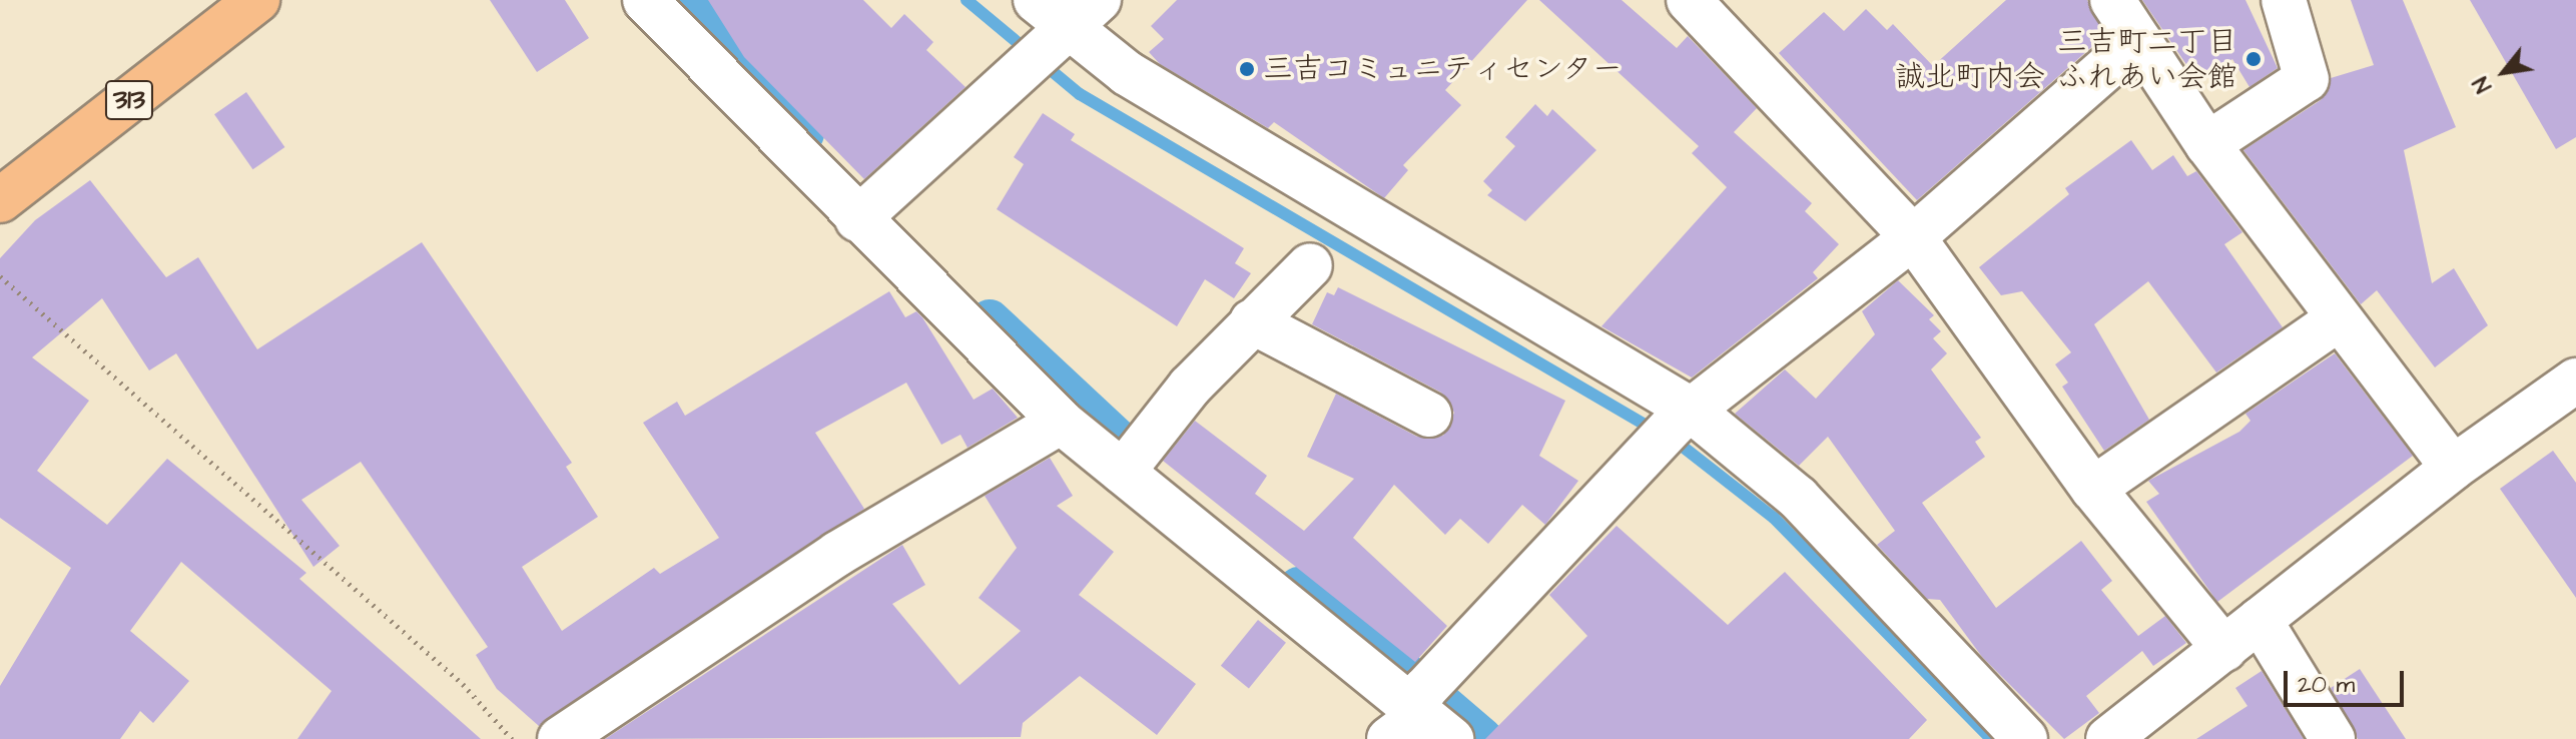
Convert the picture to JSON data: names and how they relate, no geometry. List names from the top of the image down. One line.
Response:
{"streets":{"highway":["313"]},"places":["三吉町二丁目 誠北町内会 ふれあい会館","三吉コミュニティセンター"],"scale_bar":"20 m","north":"bottom left"}
